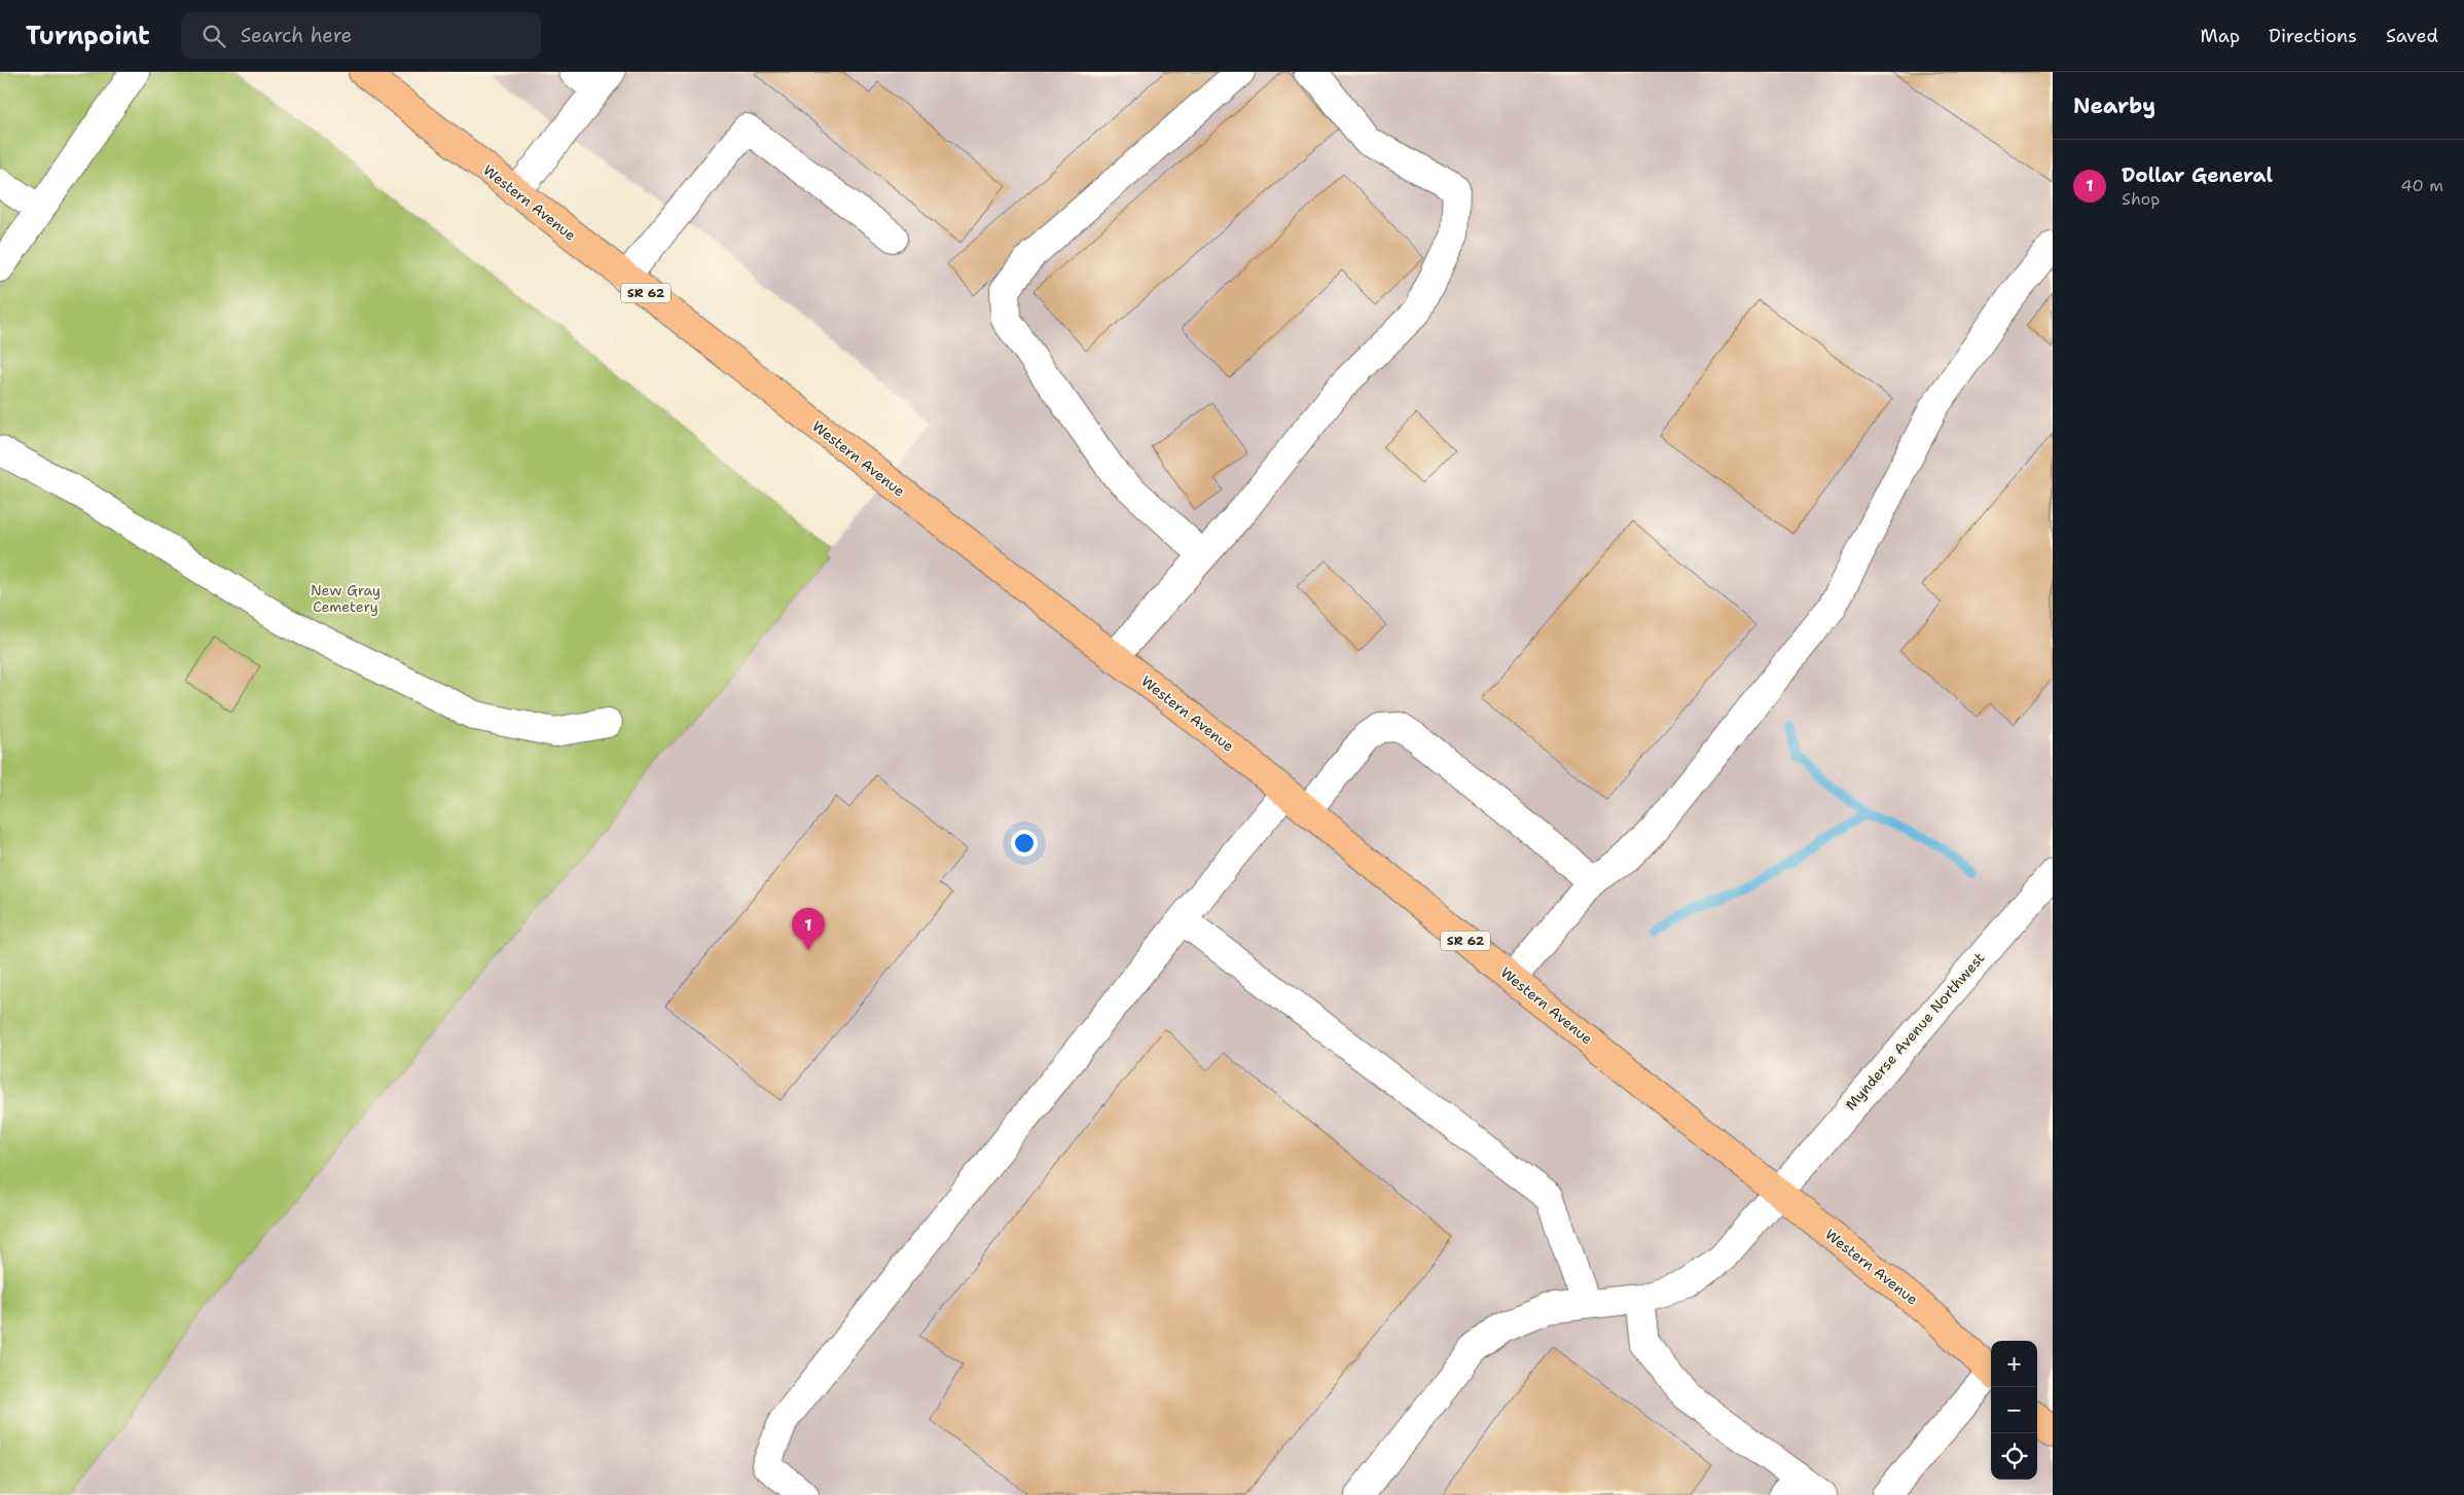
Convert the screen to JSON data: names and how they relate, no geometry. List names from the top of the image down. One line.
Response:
{"streets":{"main road":["Western Avenue","SR 62"],"street":["Mynderse Avenue Northwest"]},"crossings":[["Western Avenue","Mynderse Avenue Northwest"]],"parks":["New Gray Cemetery"],"page":{"header":"Turnpoint","search":"Search here","nav":["Map","Directions","Saved"],"heading":"Nearby","list":[{"mark":"1","name":"Dollar General","note":"Shop","value":"40 m"}],"pins":"1","map_buttons":["+","−"]}}
